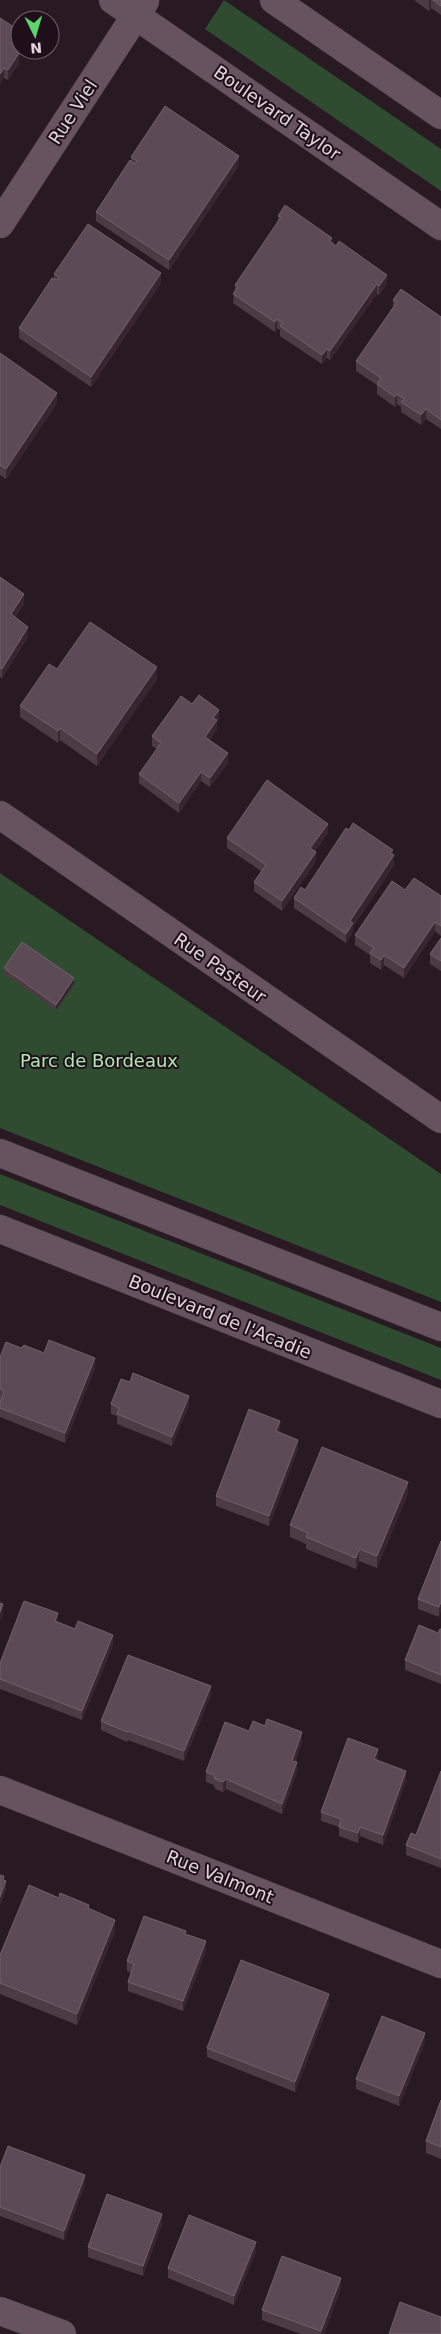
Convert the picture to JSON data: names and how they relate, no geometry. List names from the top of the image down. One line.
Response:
{"streets":{"street":["Rue Viel","Boulevard Taylor","Rue Pasteur","Boulevard de l'Acadie","Rue Valmont"]},"crossings":[["Rue Viel","Boulevard Taylor"]],"parks":["Parc de Bordeaux"],"north":"bottom"}
